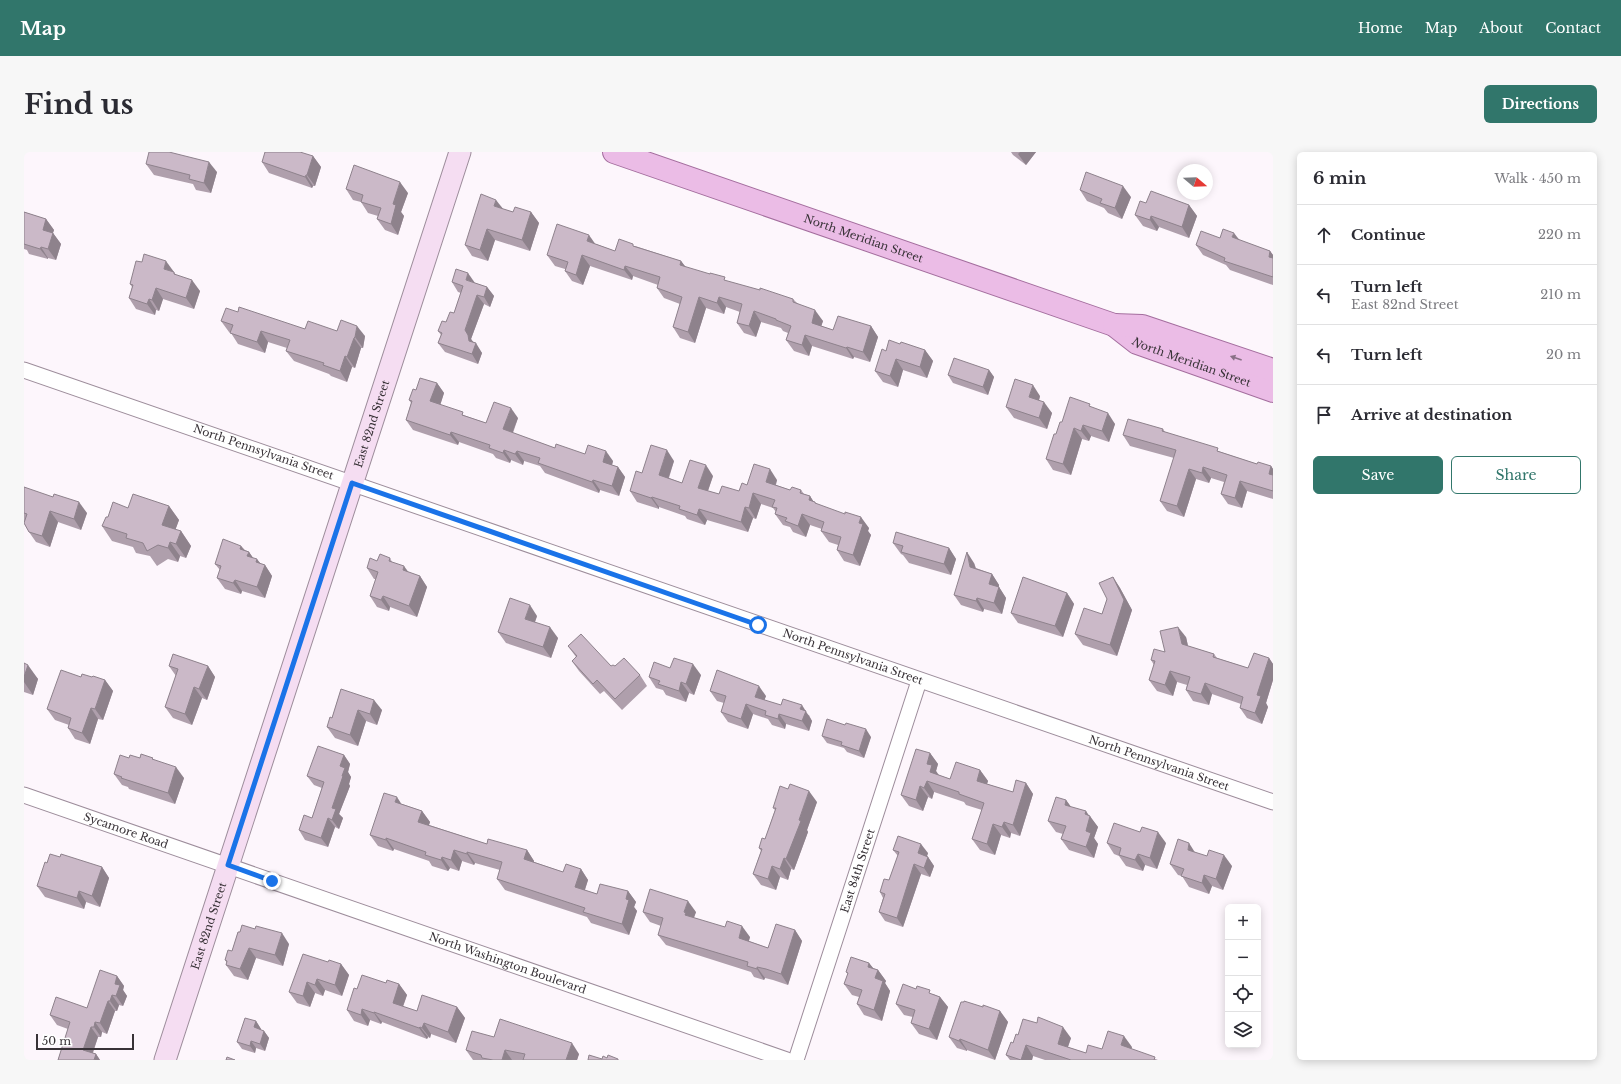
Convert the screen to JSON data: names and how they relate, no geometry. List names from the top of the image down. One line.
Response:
{"streets":{"main road":["North Meridian Street"],"street":["East 82nd Street","North Pennsylvania Street","Sycamore Road","East 84th Street","North Washington Boulevard"]},"crossings":[["East 82nd Street","North Pennsylvania Street"],["East 82nd Street","Sycamore Road"],["East 82nd Street","North Washington Boulevard"],["North Pennsylvania Street","East 84th Street"],["Sycamore Road","North Washington Boulevard"]],"scale_bar":"50 m","north":"right","page":{"header":"Map","nav":["Home","Map","About","Contact"],"buttons":["Directions",["Save","Share"]],"title":"Find us","heading":["6 min","Walk · 450 m"],"list":[["Continue","220 m"],["Turn left","East 82nd Street","210 m"],["Turn left","20 m"],"Arrive at destination"],"map_buttons":["+","−"],"scale":"50 m"}}
